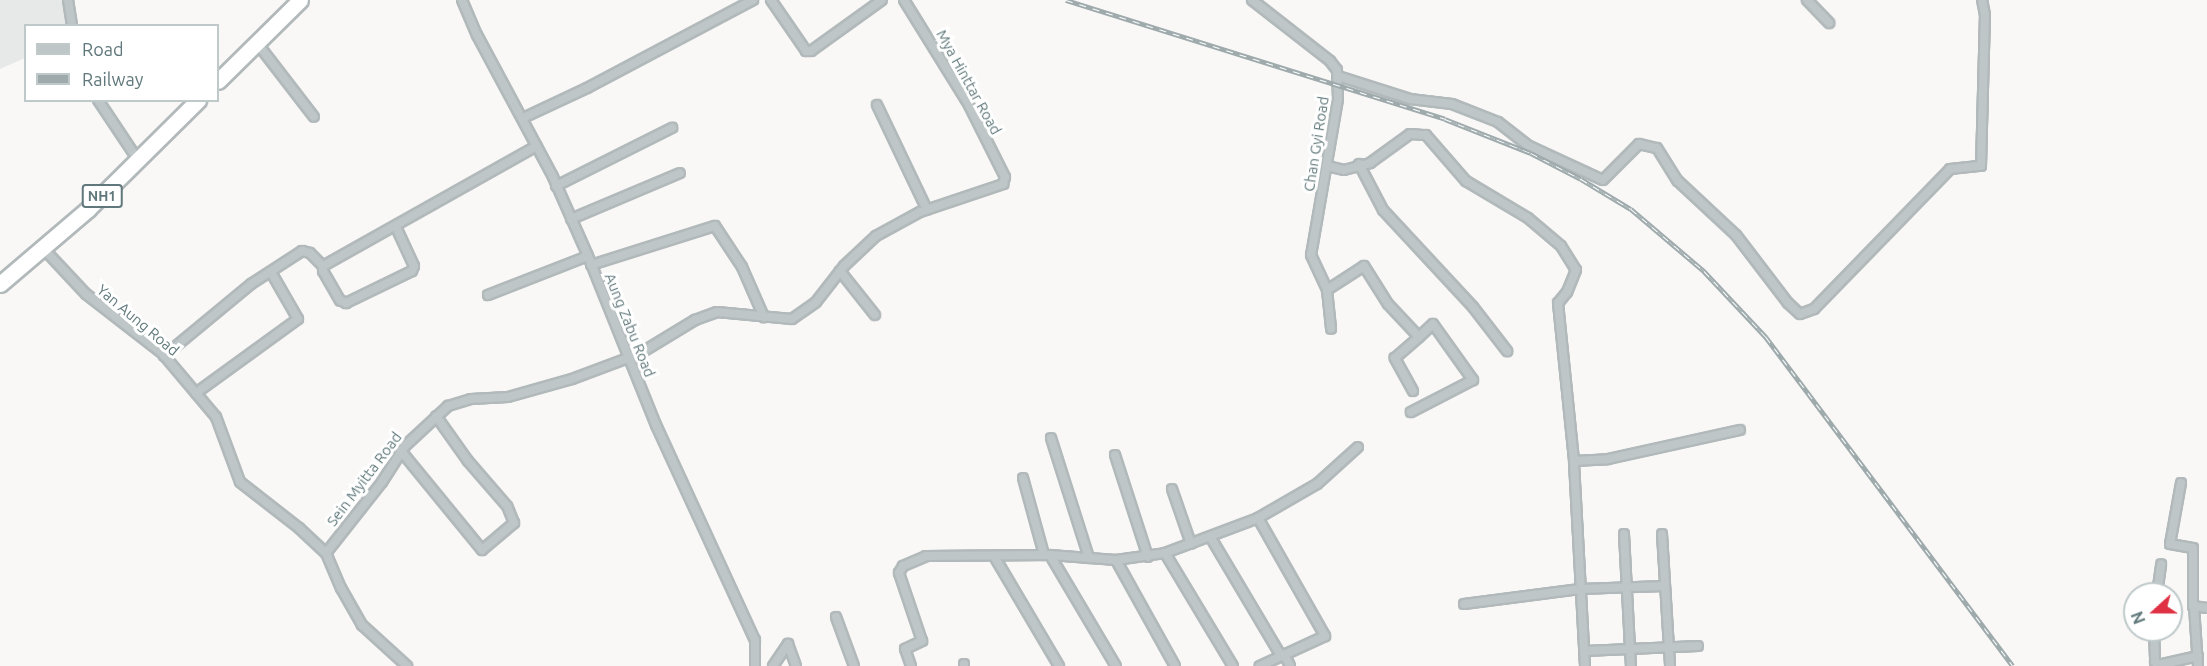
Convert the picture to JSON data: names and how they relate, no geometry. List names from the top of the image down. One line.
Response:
{"streets":{"highway":["NH1"],"street":["Chan Gyi Road","Yan Aung Road","Aung Zabu Road","Sein Myitta Road"]},"crossings":[["NH1","Yan Aung Road"],["Yan Aung Road","Sein Myitta Road"],["Aung Zabu Road","Sein Myitta Road"]],"legend":["Road","Railway"],"north":"left"}
